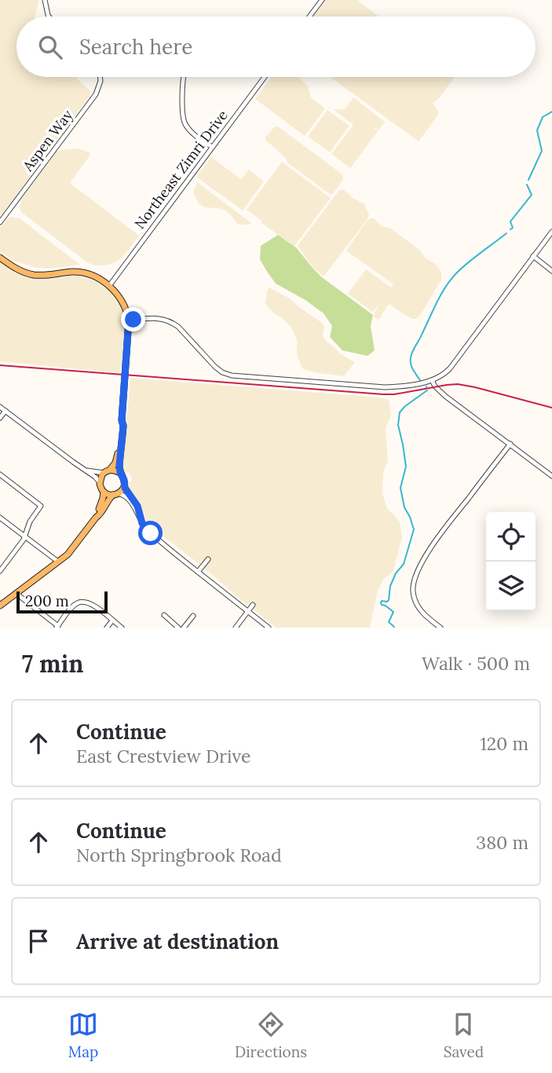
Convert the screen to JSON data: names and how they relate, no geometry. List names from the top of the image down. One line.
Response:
{"streets":{"street":["Aspen Way","Northeast Zimri Drive"]},"scale_bar":"200 m","page":{"search":"Search here","scale":"200 m","heading":["7 min","Walk · 500 m"],"list":[["Continue","East Crestview Drive","120 m"],["Continue","North Springbrook Road","380 m"],"Arrive at destination"],"nav":["Map","Directions","Saved"]}}
